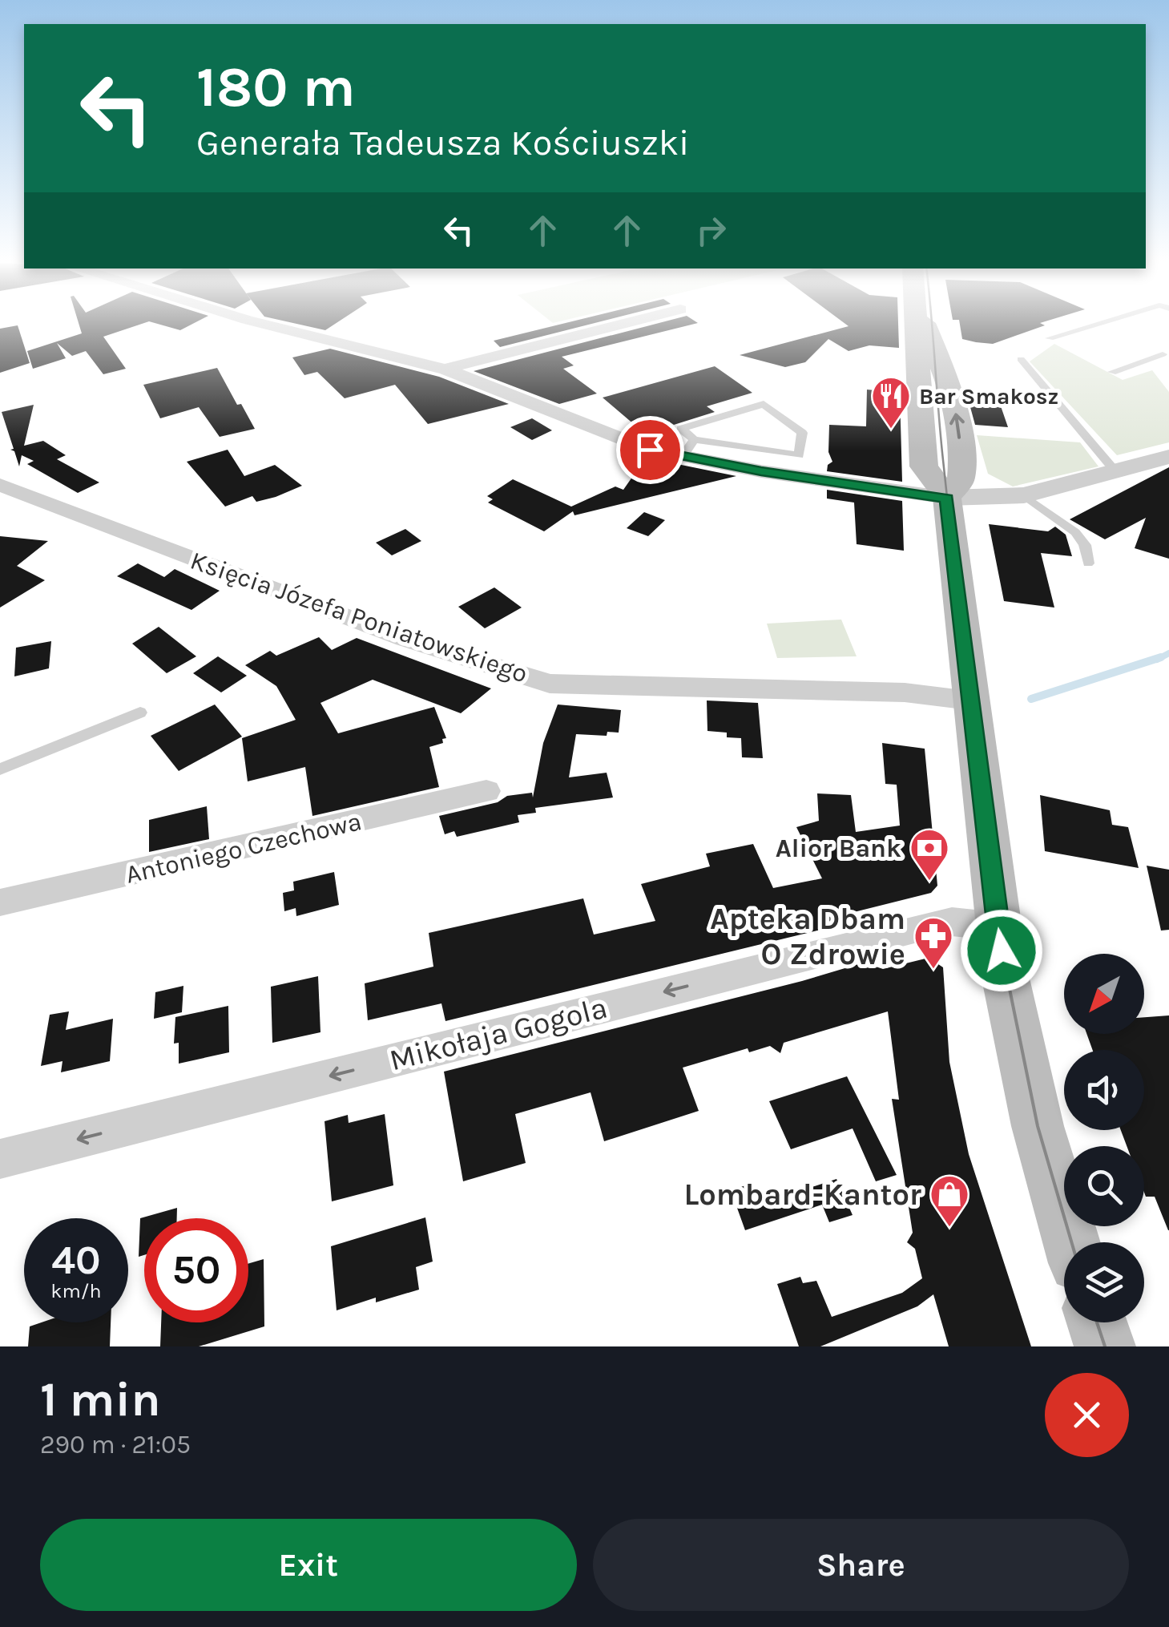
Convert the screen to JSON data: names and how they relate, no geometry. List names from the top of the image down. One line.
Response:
{"streets":{"street":["Księcia Józefa Poniatowskiego","Antoniego Czechowa","Mikołaja Gogola"]},"one_way":["Mikołaja Gogola"],"places":{"restaurant":["Bar Smakosz"],"bank":["Alior Bank"],"pharmacy":["Apteka Dbam O Zdrowie"],"shop":["Lombard-Kantor"]},"north":"bottom left","page":{"turn":["180 m","Generała Tadeusza Kościuszki"],"speed":"40 km/h","limit":"50","heading":["1 min","290 m · 21:05"],"buttons":["Exit","Share"]}}
